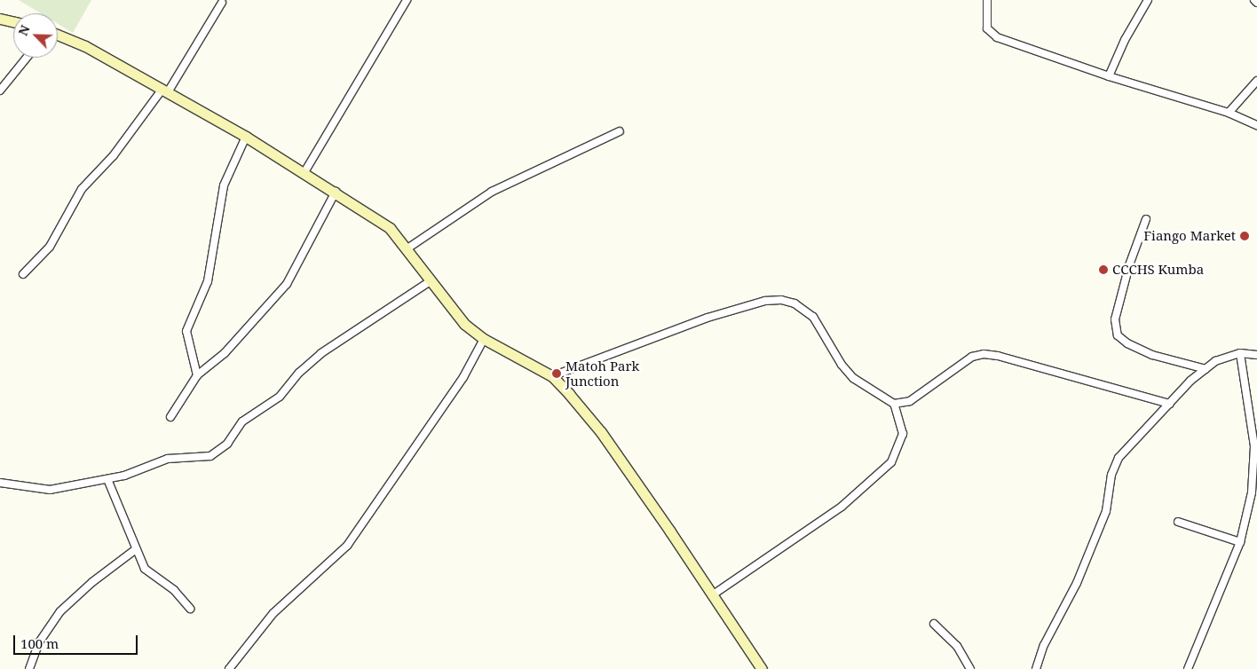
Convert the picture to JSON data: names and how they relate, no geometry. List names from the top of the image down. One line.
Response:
{"places":["Fiango Market","CCCHS Kumba","Matoh Park Junction"],"scale_bar":"100 m","north":"top left"}
